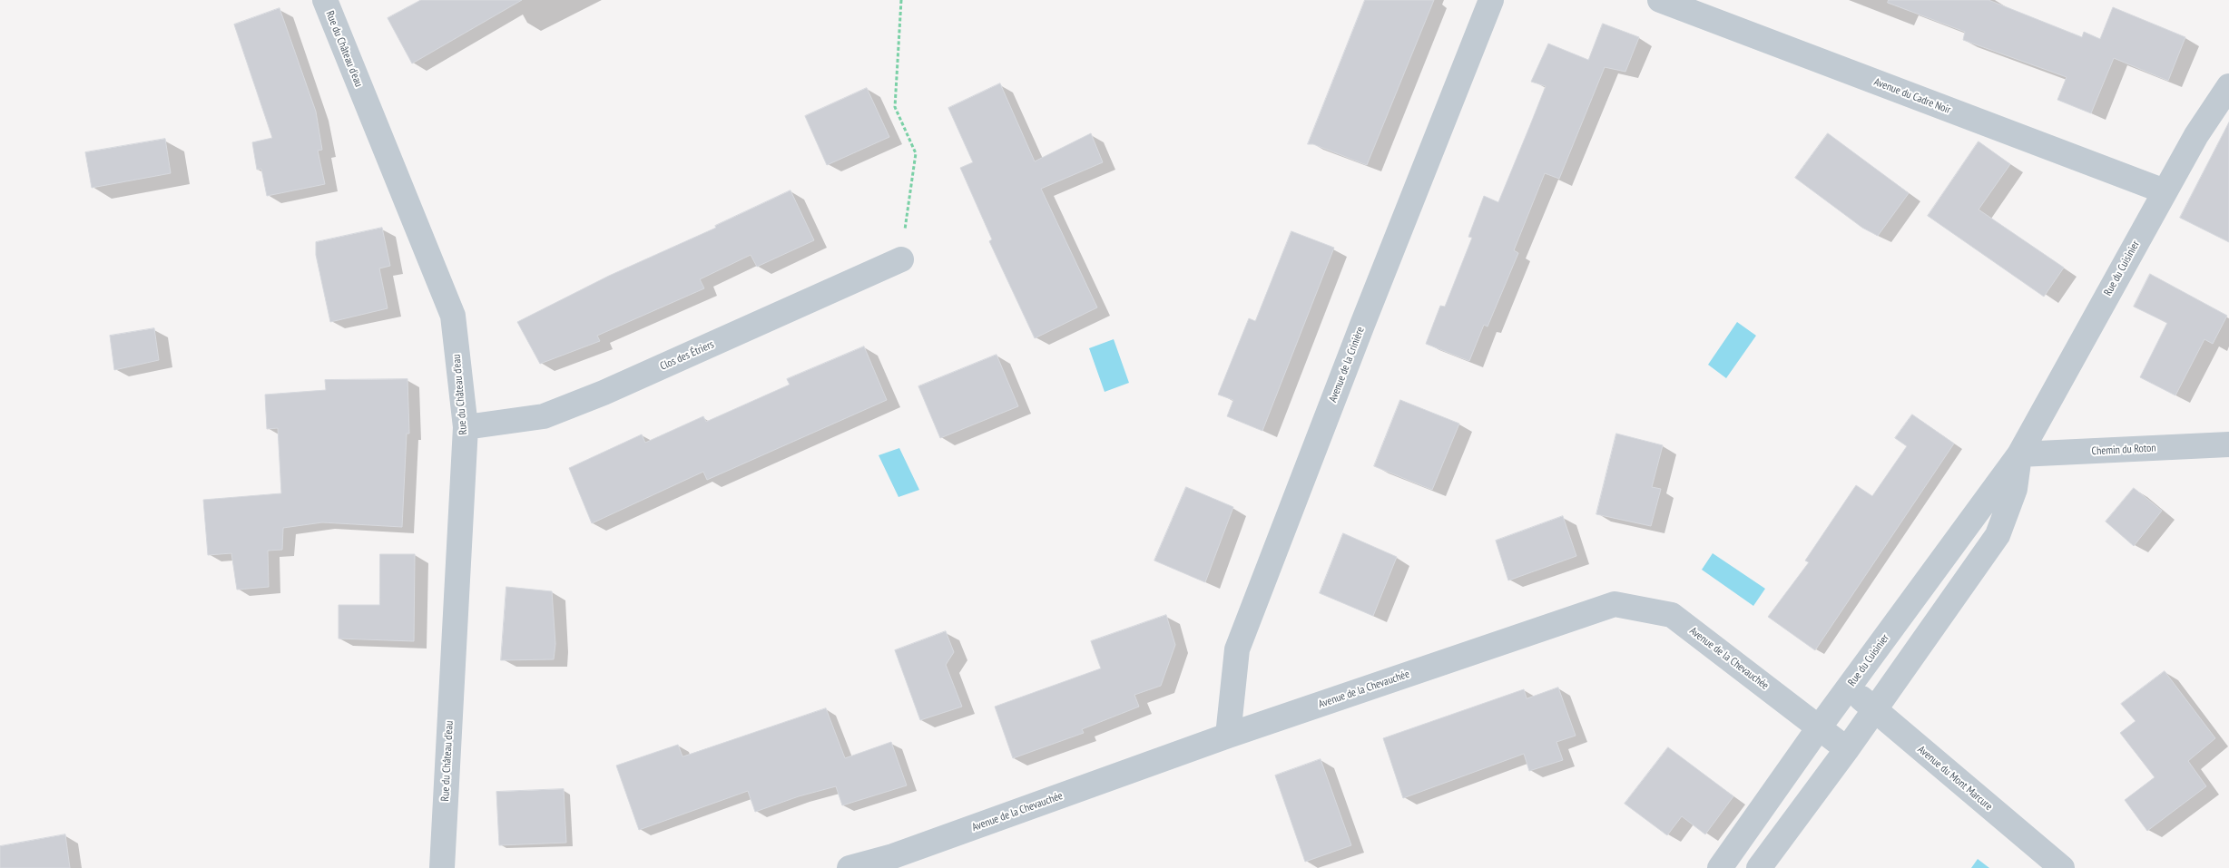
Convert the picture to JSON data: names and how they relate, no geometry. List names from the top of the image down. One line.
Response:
{"streets":{"street":["Rue du Château d'eau","Avenue du Cadre Noir","Rue du Cuisinier","Clos des Étriers","Avenue de la Crinière","Chemin du Roton","Avenue de la Chevauchée","Avenue du Mont Marcure"]},"crossings":[["Rue du Château d'eau","Clos des Étriers"],["Avenue du Cadre Noir","Rue du Cuisinier"],["Rue du Cuisinier","Chemin du Roton"],["Rue du Cuisinier","Avenue de la Chevauchée"],["Rue du Cuisinier","Avenue du Mont Marcure"],["Avenue de la Crinière","Avenue de la Chevauchée"]]}
